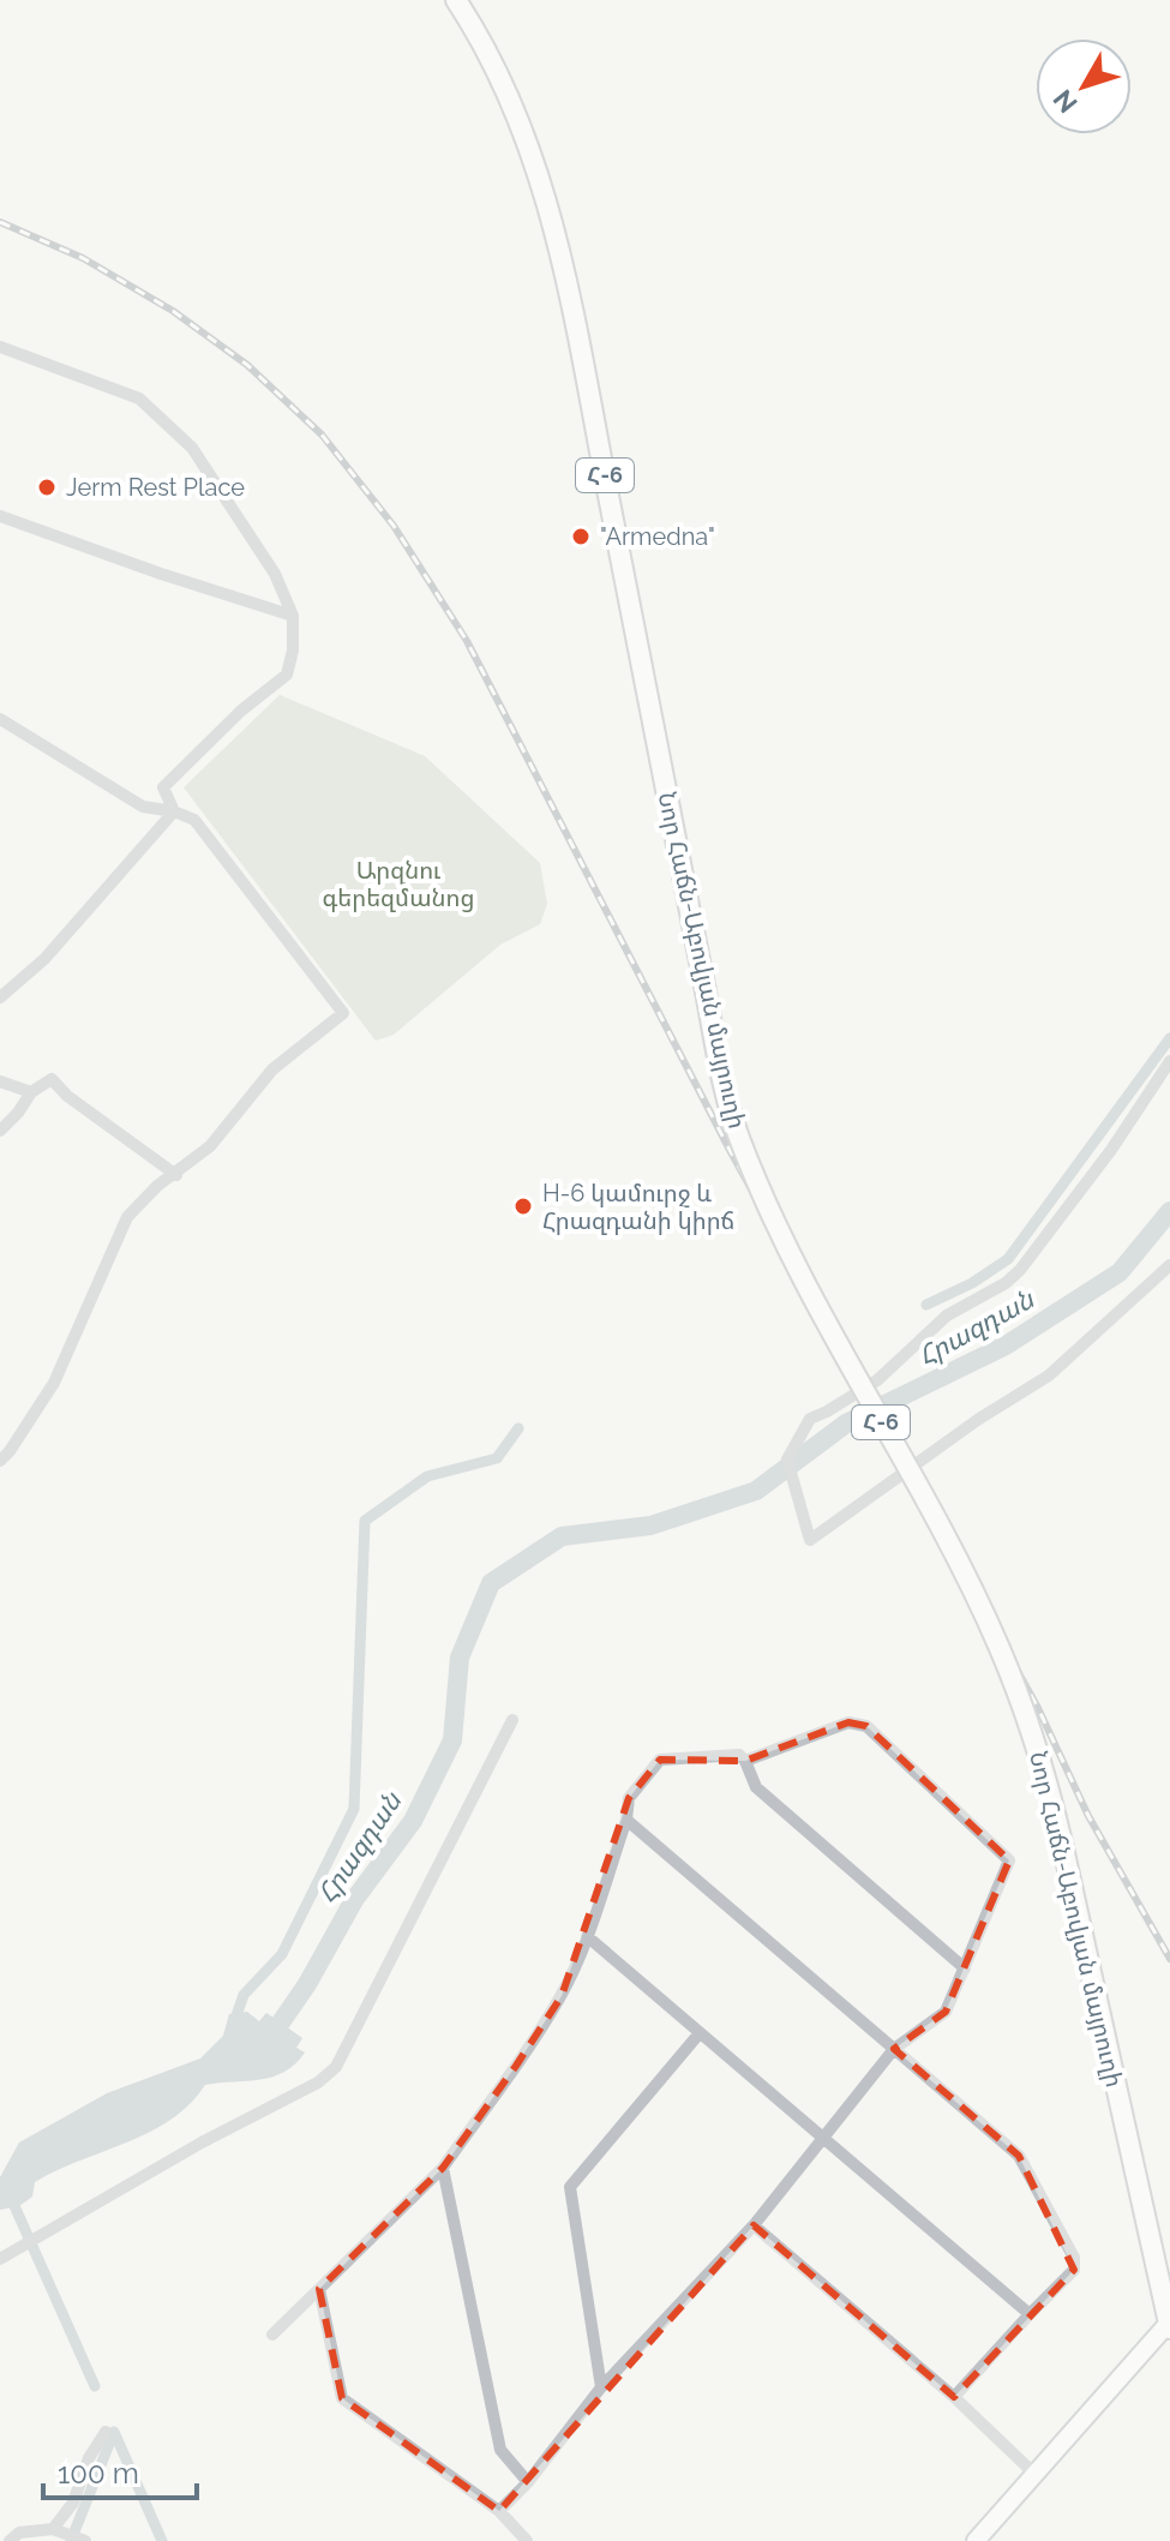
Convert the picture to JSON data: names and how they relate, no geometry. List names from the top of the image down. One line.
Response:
{"streets":{"main road":["Հ-6","Նոր Հաճն-Աբովյան մայրուղի"]},"water":["Հրազդան"],"parks":["Արզնու գերեզմանոց"],"places":["Jerm Rest Place","\"Armedna\"","H-6 կամուրջ և Հրազդանի կիրճ"],"scale_bar":"100 m","north":"bottom left"}
